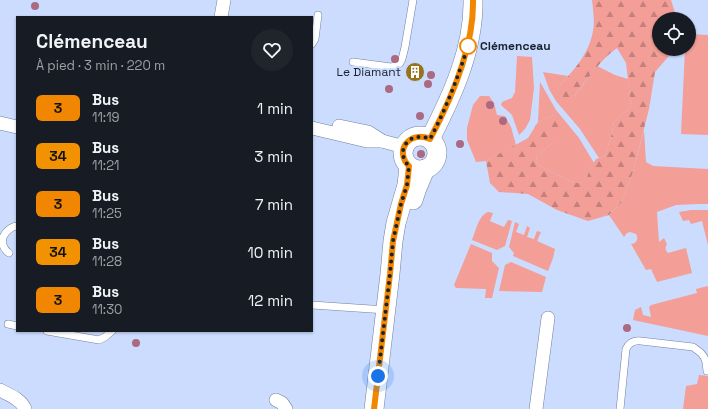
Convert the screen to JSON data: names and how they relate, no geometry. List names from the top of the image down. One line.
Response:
{"places":{"other":["Clémenceau"],"building":["Le Diamant"]},"lines":["bus line 3"],"page":{"heading":["Clémenceau","À pied · 3 min · 220 m"],"list":[{"mark":"3","name":"Bus","note":"11:19","value":"1 min"},{"mark":"34","name":"Bus","note":"11:21","value":"3 min"},{"mark":"3","name":"Bus","note":"11:25","value":"7 min"},{"mark":"34","name":"Bus","note":"11:28","value":"10 min"},{"mark":"3","name":"Bus","note":"11:30","value":"12 min"}]}}
